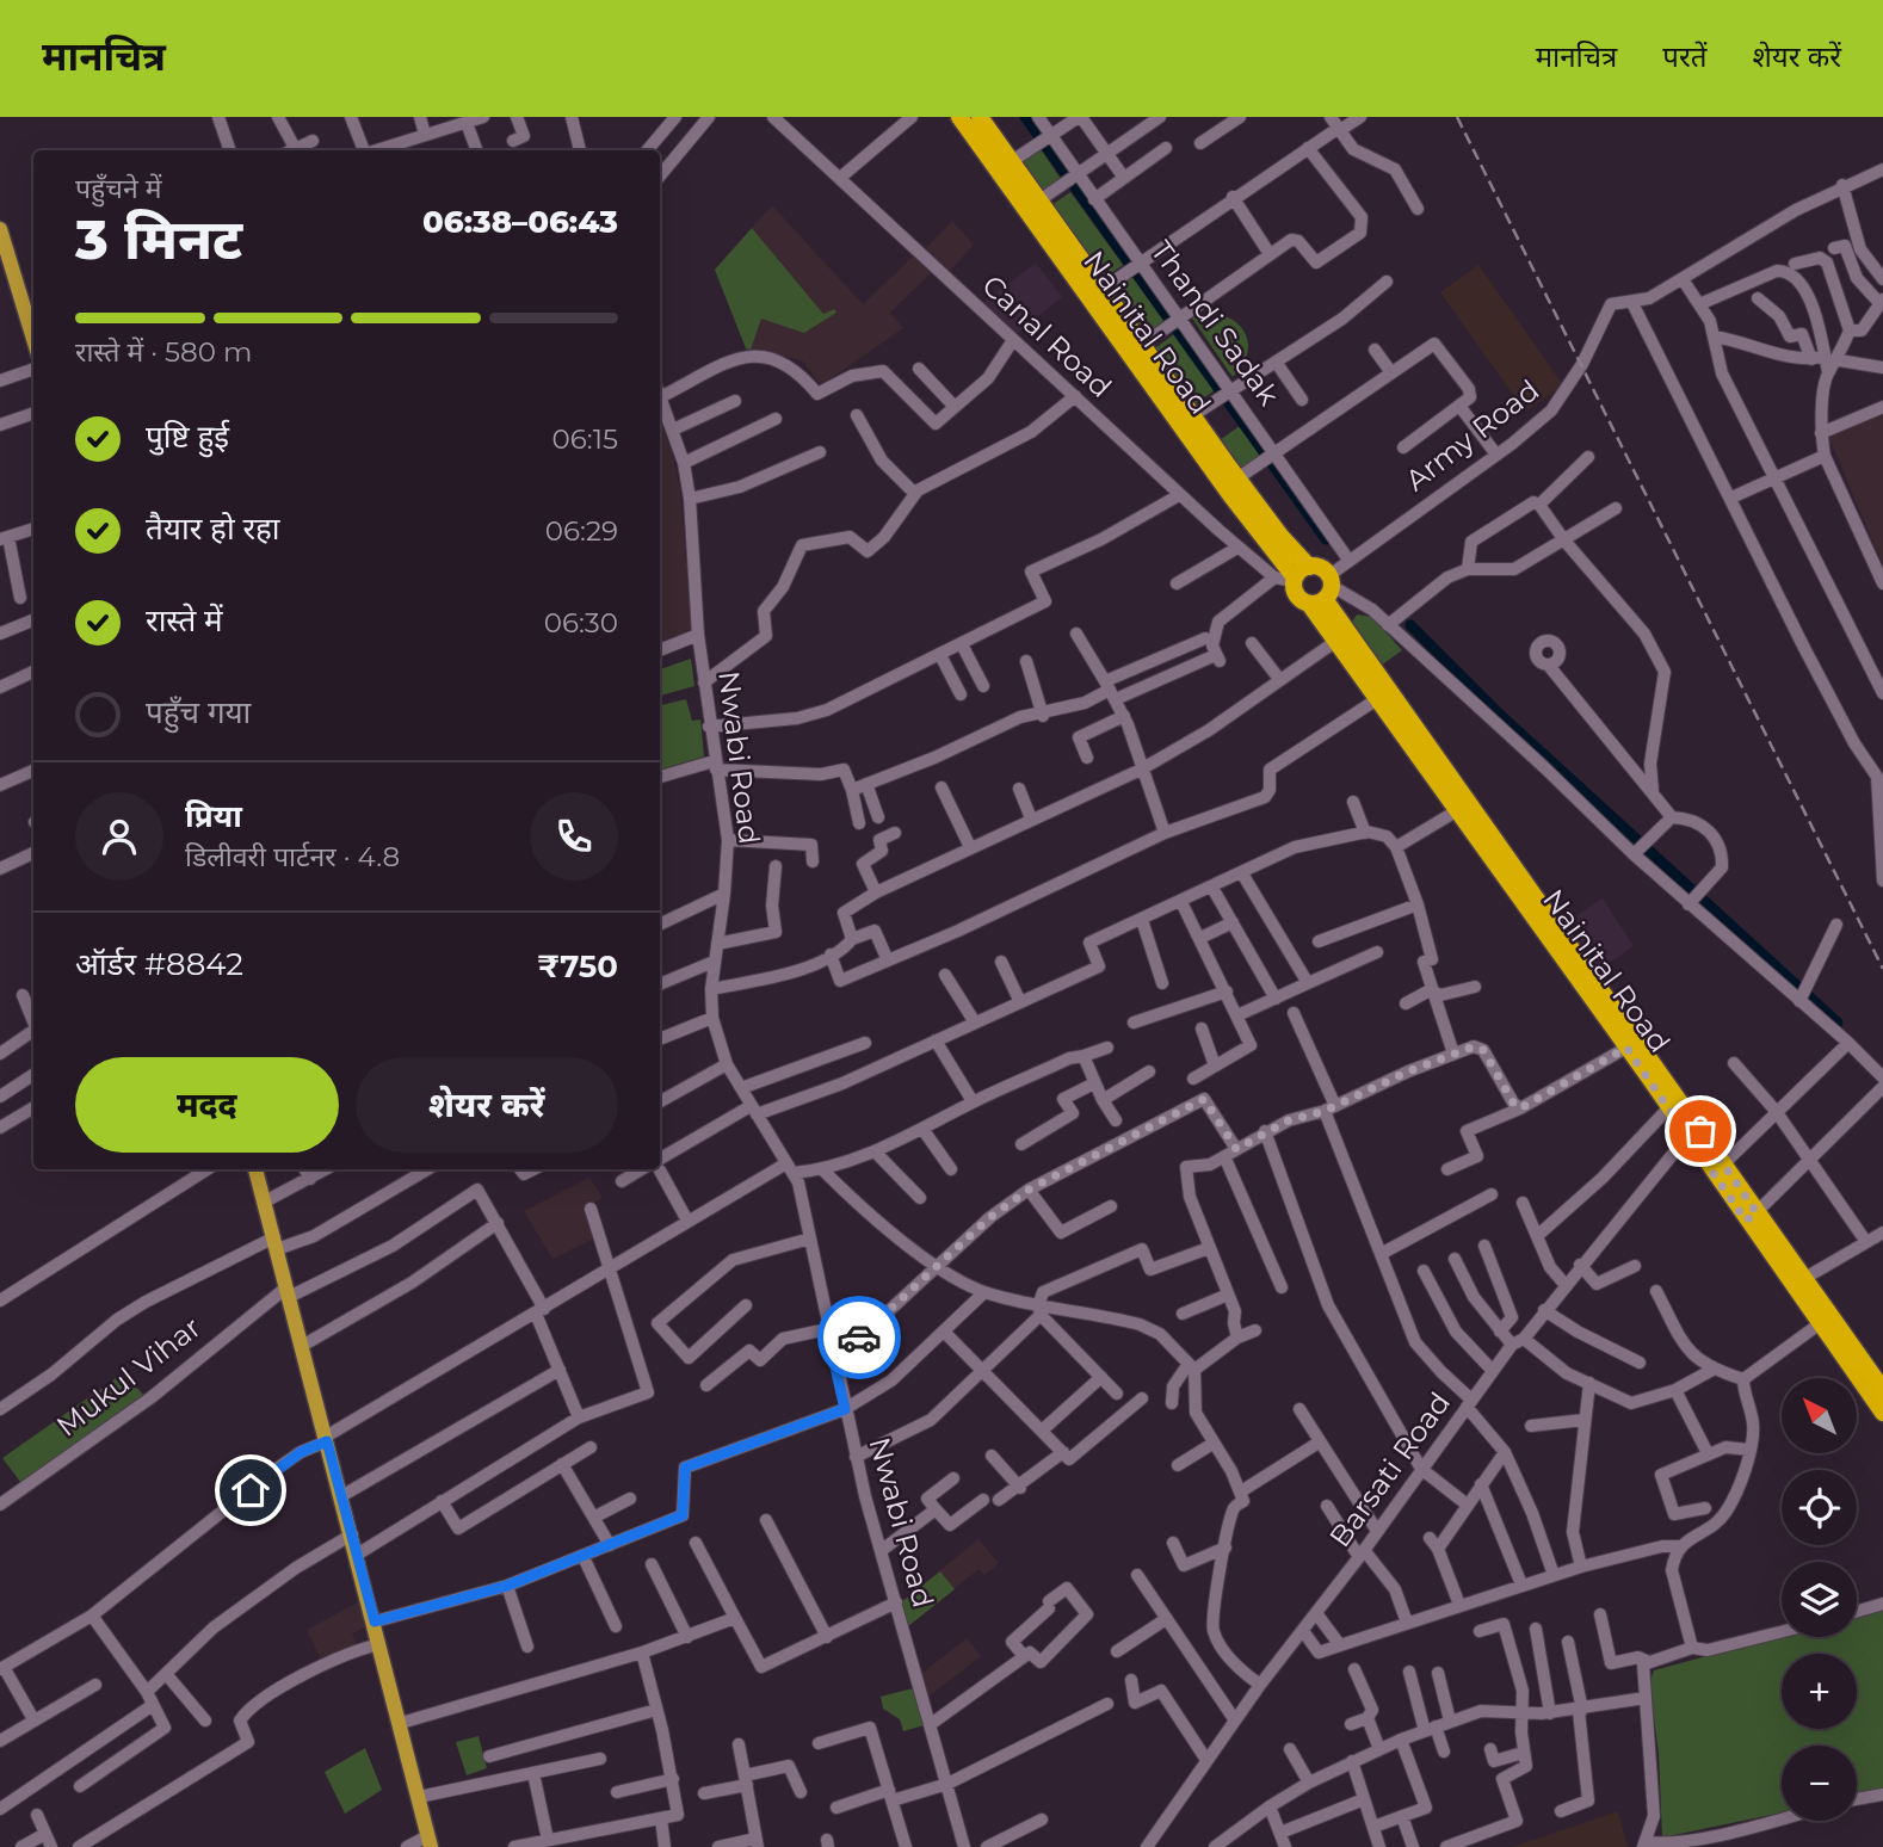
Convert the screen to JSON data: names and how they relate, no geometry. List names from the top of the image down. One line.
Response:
{"streets":{"highway":["Nainital Road"],"street":["Thandi Sadak","Canal Road","Army Road","Nwabi Road","Mukul Vihar","Barsati Road"]},"crossings":[["Thandi Sadak","Army Road"],["Nainital Road","Canal Road"],["Nainital Road","Army Road"],["Nainital Road","Barsati Road"]],"north":"top left","page":{"header":"मानचित्र","nav":["मानचित्र","परतें","शेयर करें"],"heading":["3 मिनट","पहुँचने में","06:38–06:43"],"panel":["प्रिया","डिलीवरी पार्टनर · 4.8","ऑर्डर #8842","₹750"],"bar":"रास्ते में · 580 m","list":[["पुष्टि हुई","06:15"],["तैयार हो रहा","06:29"],["रास्ते में","06:30"],"पहुँच गया"],"buttons":["मदद","शेयर करें"],"map_buttons":["+","−"]}}
